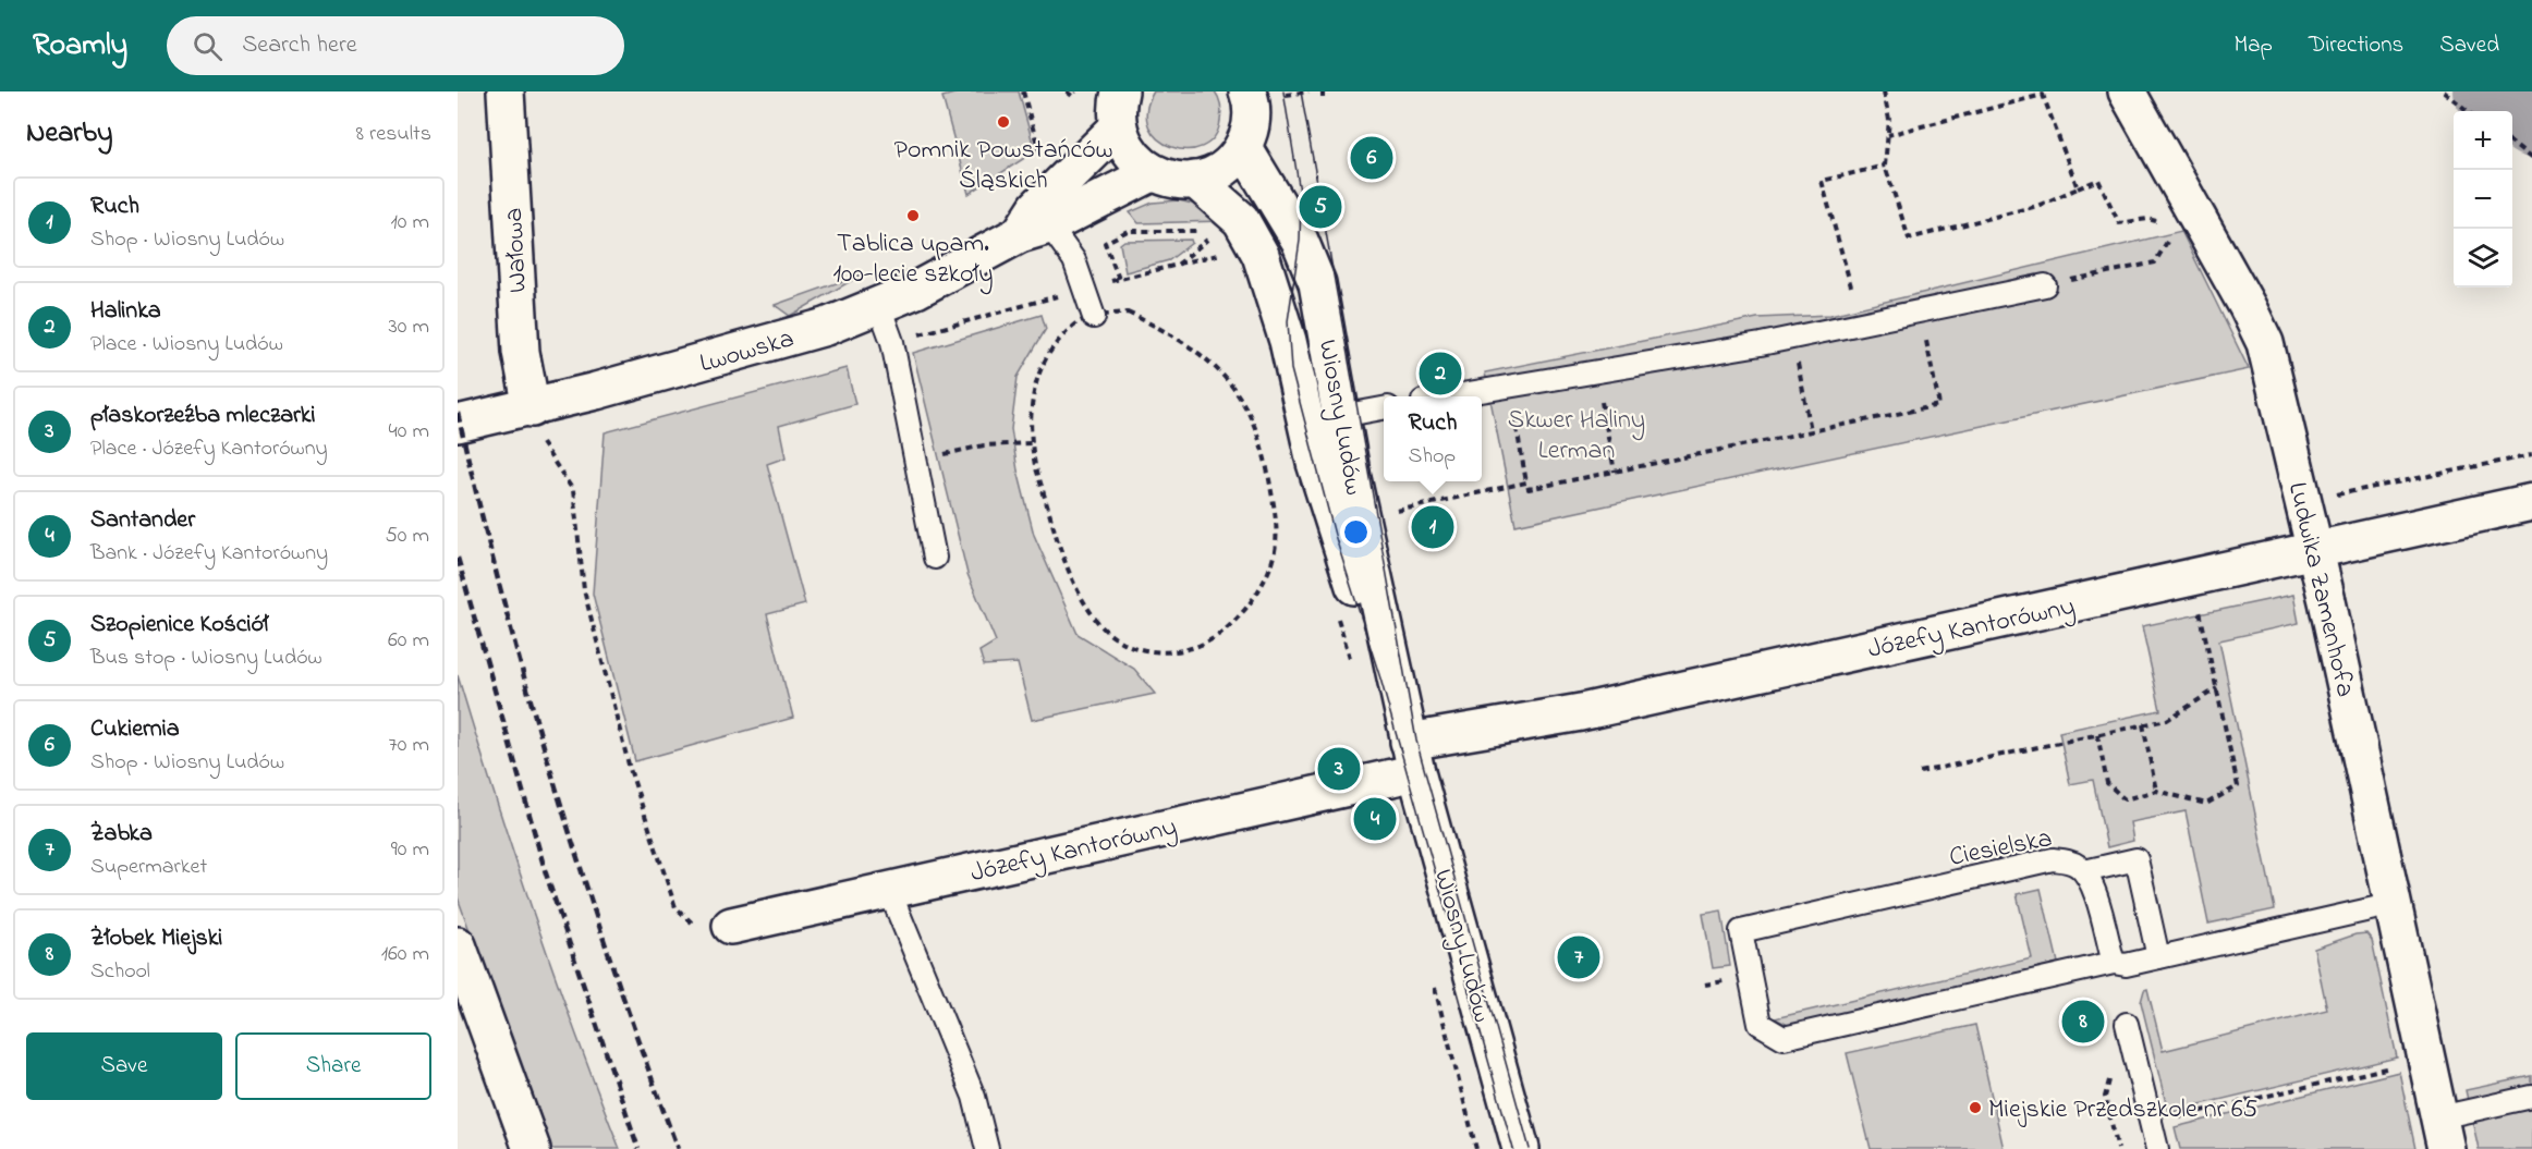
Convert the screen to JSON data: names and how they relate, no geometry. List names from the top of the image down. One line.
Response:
{"streets":{"street":["Wałowa","Lwowska","Wiosny Ludów","Ludwika Zamenhofa","Józefy Kantorówny"],"lane":["Ciesielska"]},"crossings":[["Wałowa","Lwowska"],["Wiosny Ludów","Józefy Kantorówny"],["Ludwika Zamenhofa","Józefy Kantorówny"]],"parks":["Skwer Haliny Lerman"],"places":["Pomnik Powstańców Śląskich","Tablica upam. 100-lecie szkoły","Miejskie Przedszkole nr 65"],"page":{"header":"Roamly","search":"Search here","nav":["Map","Directions","Saved"],"heading":["Nearby","8 results"],"map_buttons":["+","−"],"pins":["6","5","2","1","3","4","7","8"],"list":[{"mark":"1","name":"Ruch","note":"Shop · Wiosny Ludów","value":"10 m"},{"mark":"2","name":"Halinka","note":"Place · Wiosny Ludów","value":"30 m"},{"mark":"3","name":"płaskorzeźba mleczarki","note":"Place · Józefy Kantorówny","value":"40 m"},{"mark":"4","name":"Santander","note":"Bank · Józefy Kantorówny","value":"50 m"},{"mark":"5","name":"Szopienice Kościół","note":"Bus stop · Wiosny Ludów","value":"60 m"},{"mark":"6","name":"Cukiernia","note":"Shop · Wiosny Ludów","value":"70 m"},{"mark":"7","name":"Żabka","note":"Supermarket","value":"90 m"},{"mark":"8","name":"Żłobek Miejski","note":"School","value":"160 m"}],"popup":["Ruch","Shop"],"buttons":["Save","Share"]}}
